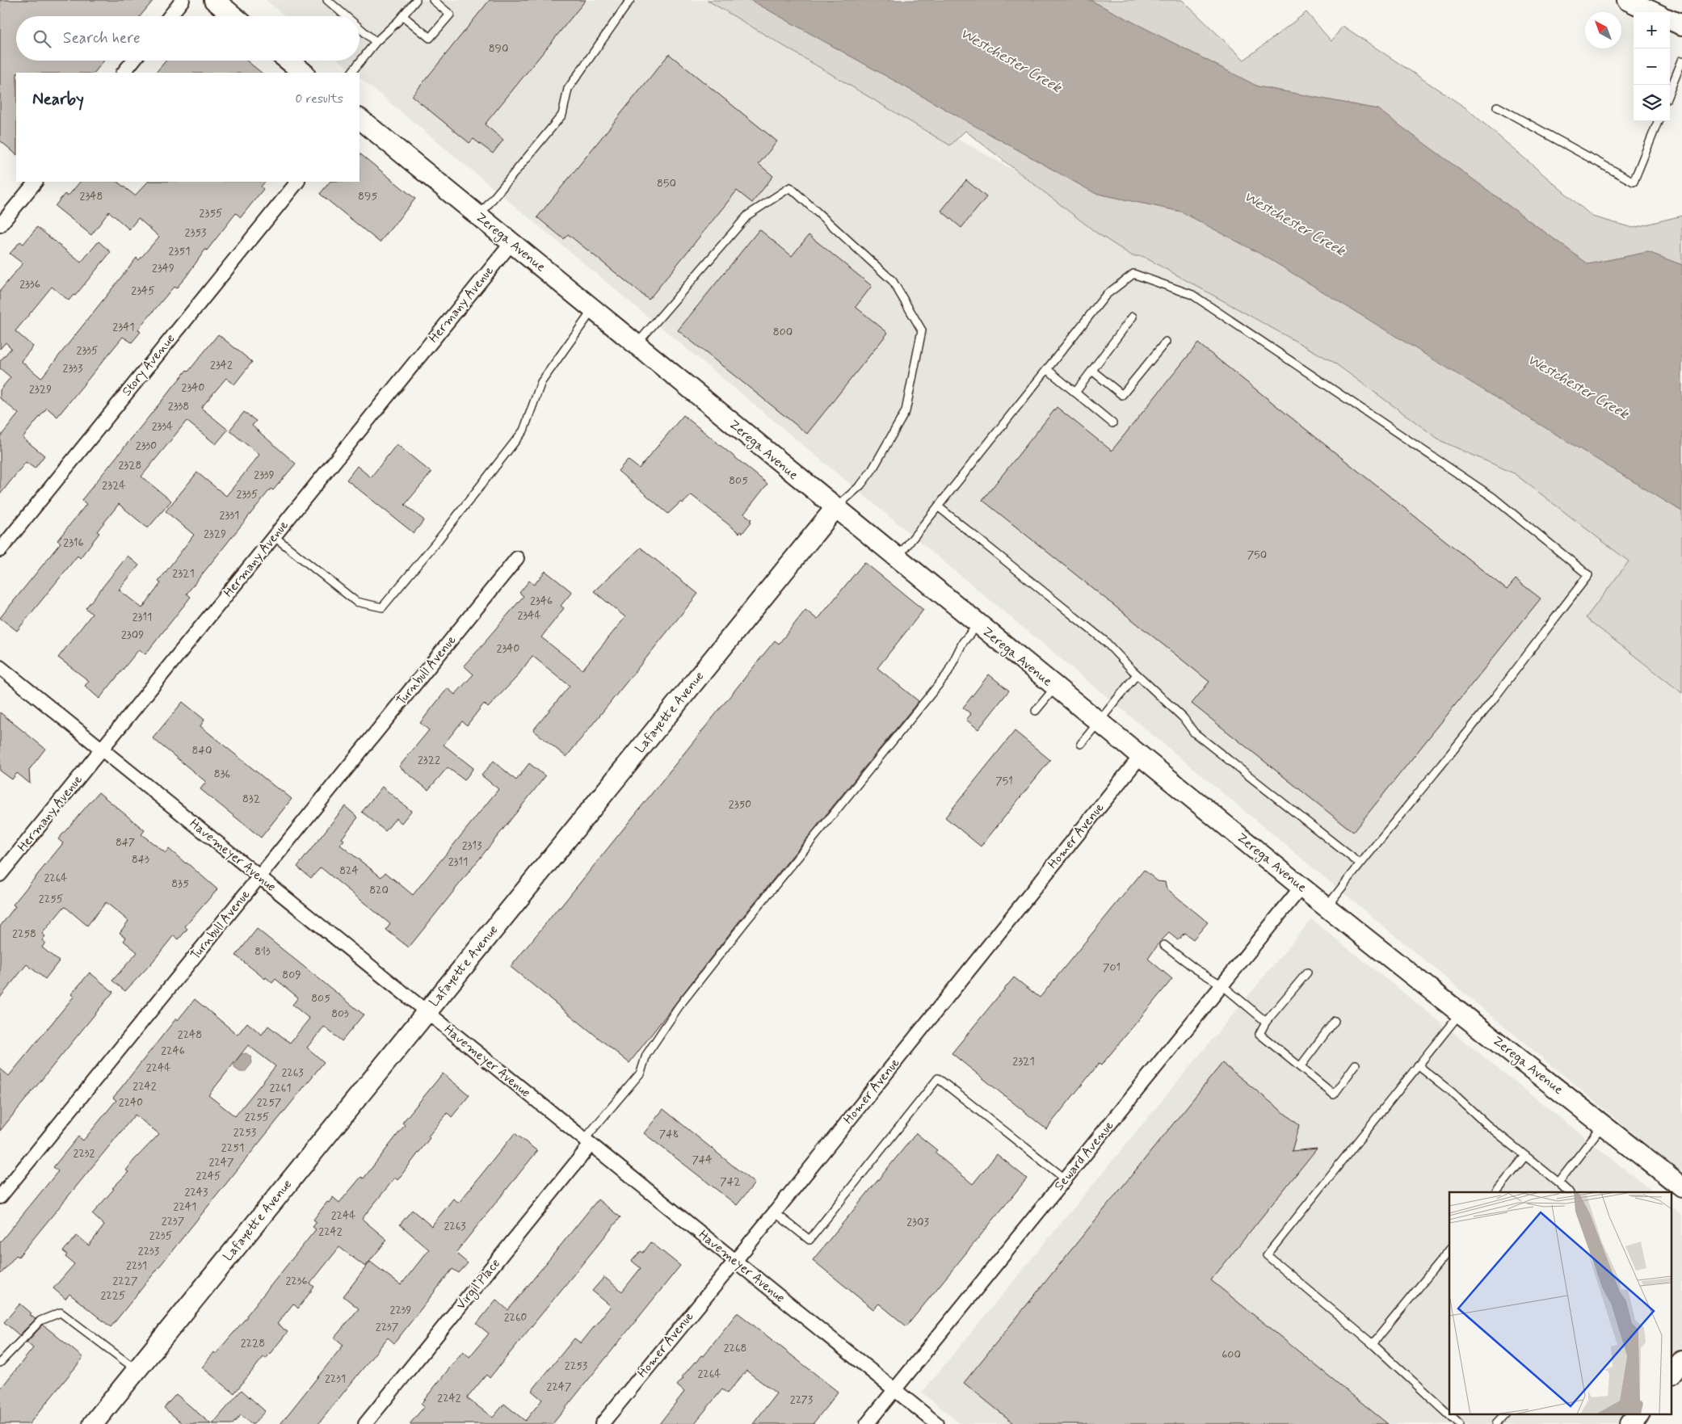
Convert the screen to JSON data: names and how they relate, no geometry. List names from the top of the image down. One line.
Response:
{"streets":{"main road":["Zerega Avenue","Lafayette Avenue"],"street":["Hermany Avenue","Story Avenue","Turnbull Avenue","Homer Avenue","Havemeyer Avenue","Seward Avenue","Virgil Place"]},"crossings":[["Zerega Avenue","Hermany Avenue"],["Zerega Avenue","Lafayette Avenue"],["Zerega Avenue","Homer Avenue"],["Zerega Avenue","Seward Avenue"],["Hermany Avenue","Havemeyer Avenue"],["Turnbull Avenue","Havemeyer Avenue"],["Lafayette Avenue","Havemeyer Avenue"],["Homer Avenue","Havemeyer Avenue"],["Havemeyer Avenue","Seward Avenue"],["Havemeyer Avenue","Virgil Place"]],"water":["Westchester Creek"],"house_numbers":["890","850","2348","895","2355","2353","2351","2349","2336","2345","2341","800","2335","2342","2333","2340","2329","2338","2334","2330","2328","2339","805","2324","2335","2331","2329","2316","750","2321","2346","2344","2311","2309","2340","840","2322","836","751","832","2350","847","2313","843","2311","824","2264","835","820","2255","2258","813","701","809","805","803","2248","2246","2321","2244","2263","2242","2261","2240","2257","2255","2253","748","2251","2232","744","2247","2245","742","2243","2241","2244","2237","2303","2263","2242","2235","2233","2231","2227","2236","2225","2239","2260","2237","2228","2268","600","2253","2264","2231","2247","2242","2273"],"north":"top left","page":{"map_buttons":["+","−"],"search":"Search here","heading":["Nearby","0 results"]}}
